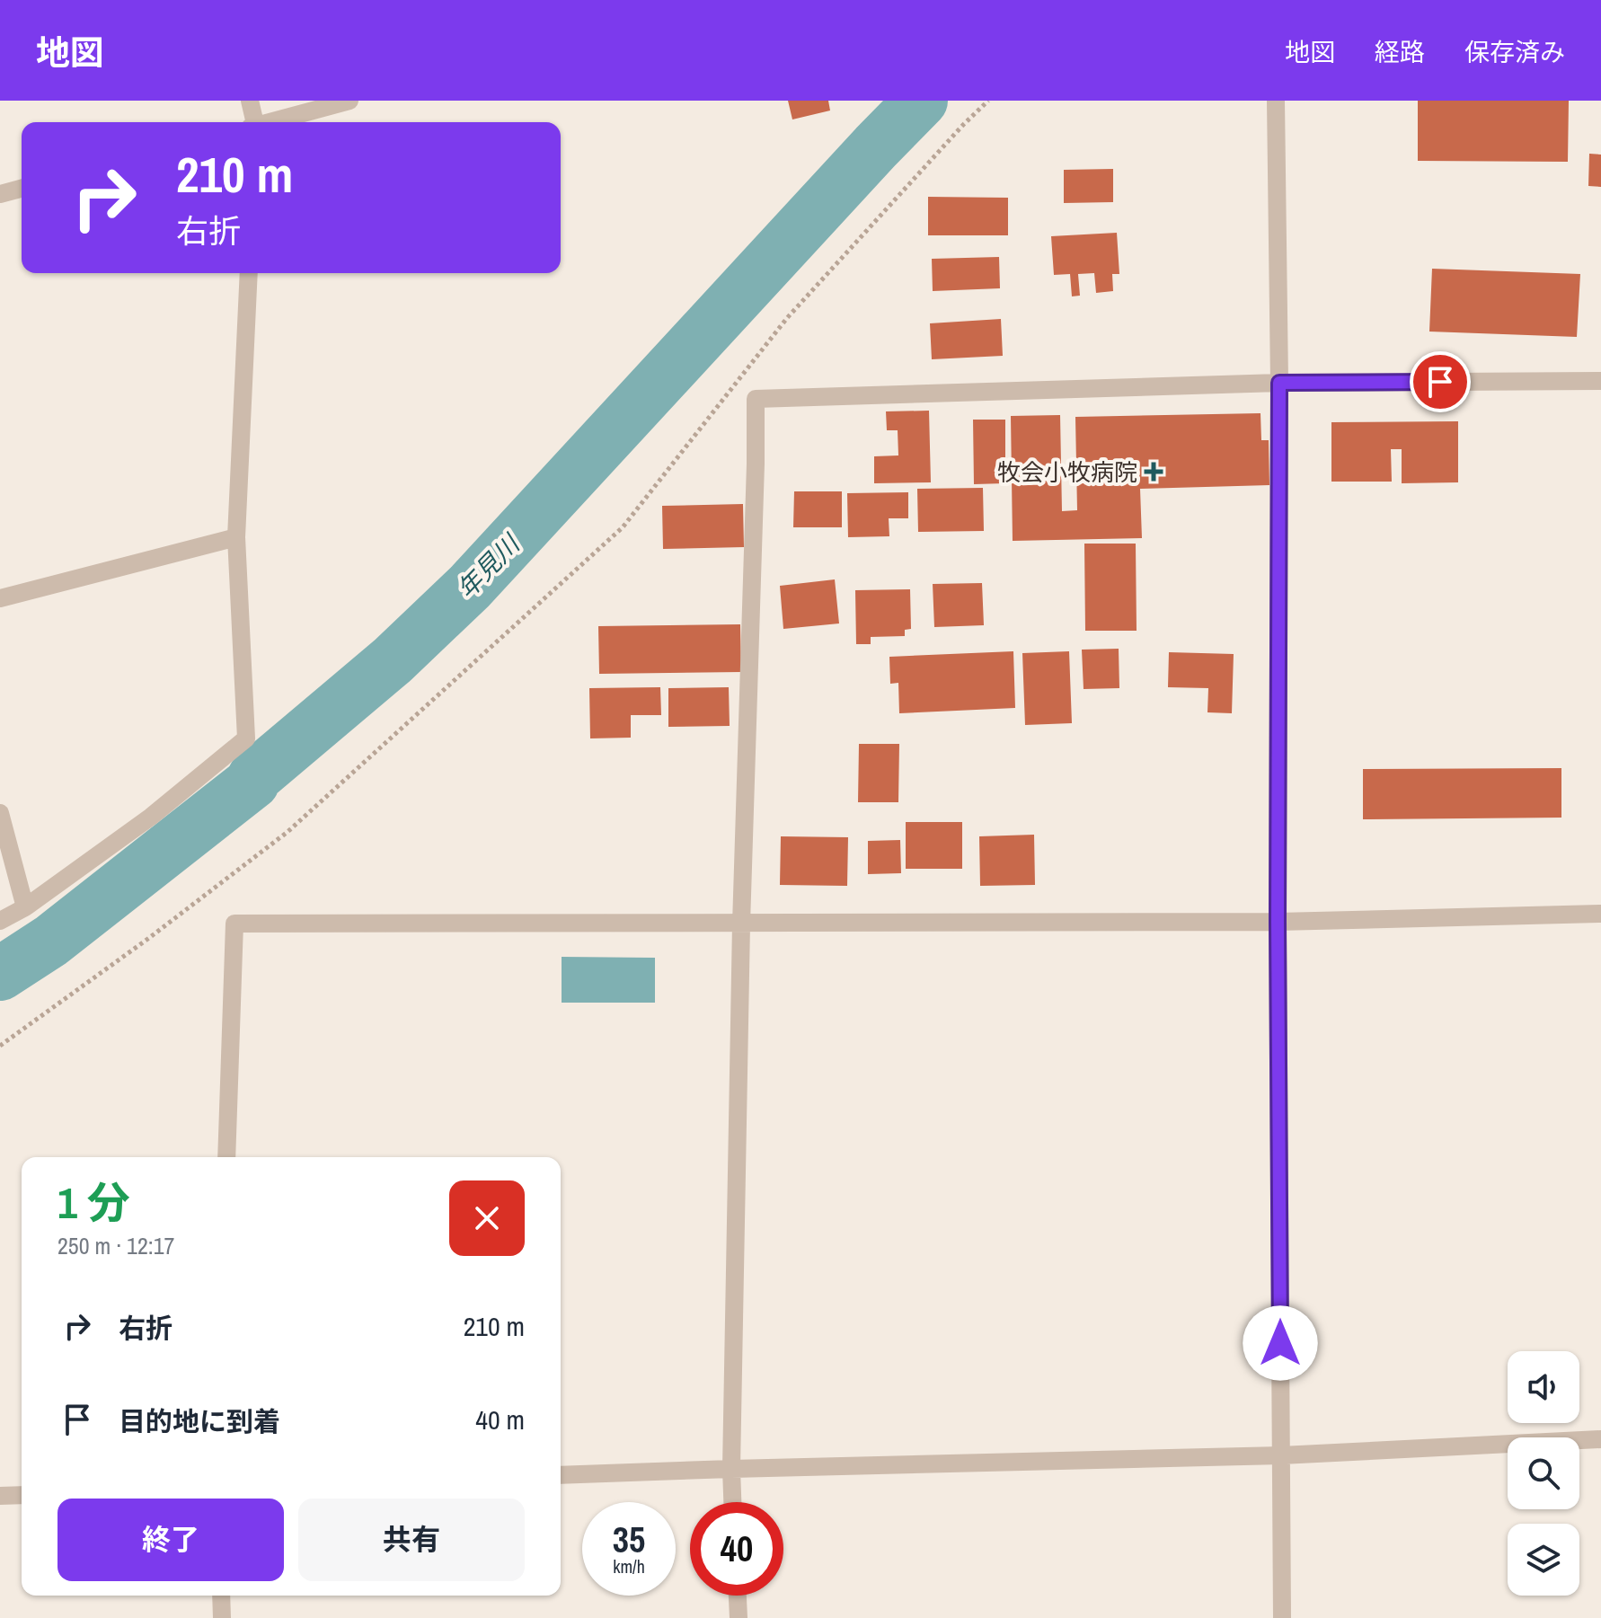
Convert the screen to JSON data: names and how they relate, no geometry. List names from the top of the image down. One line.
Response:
{"water":["年見川"],"places":{"health":["牧会小牧病院"]},"page":{"header":"地図","nav":["地図","経路","保存済み"],"turn":["210 m","右折"],"heading":["1 分","250 m · 12:17"],"list":[{"name":"右折","value":"210 m"},{"name":"目的地に到着","value":"40 m"}],"buttons":["終了","共有"],"speed":"35 km/h","limit":"40"}}
